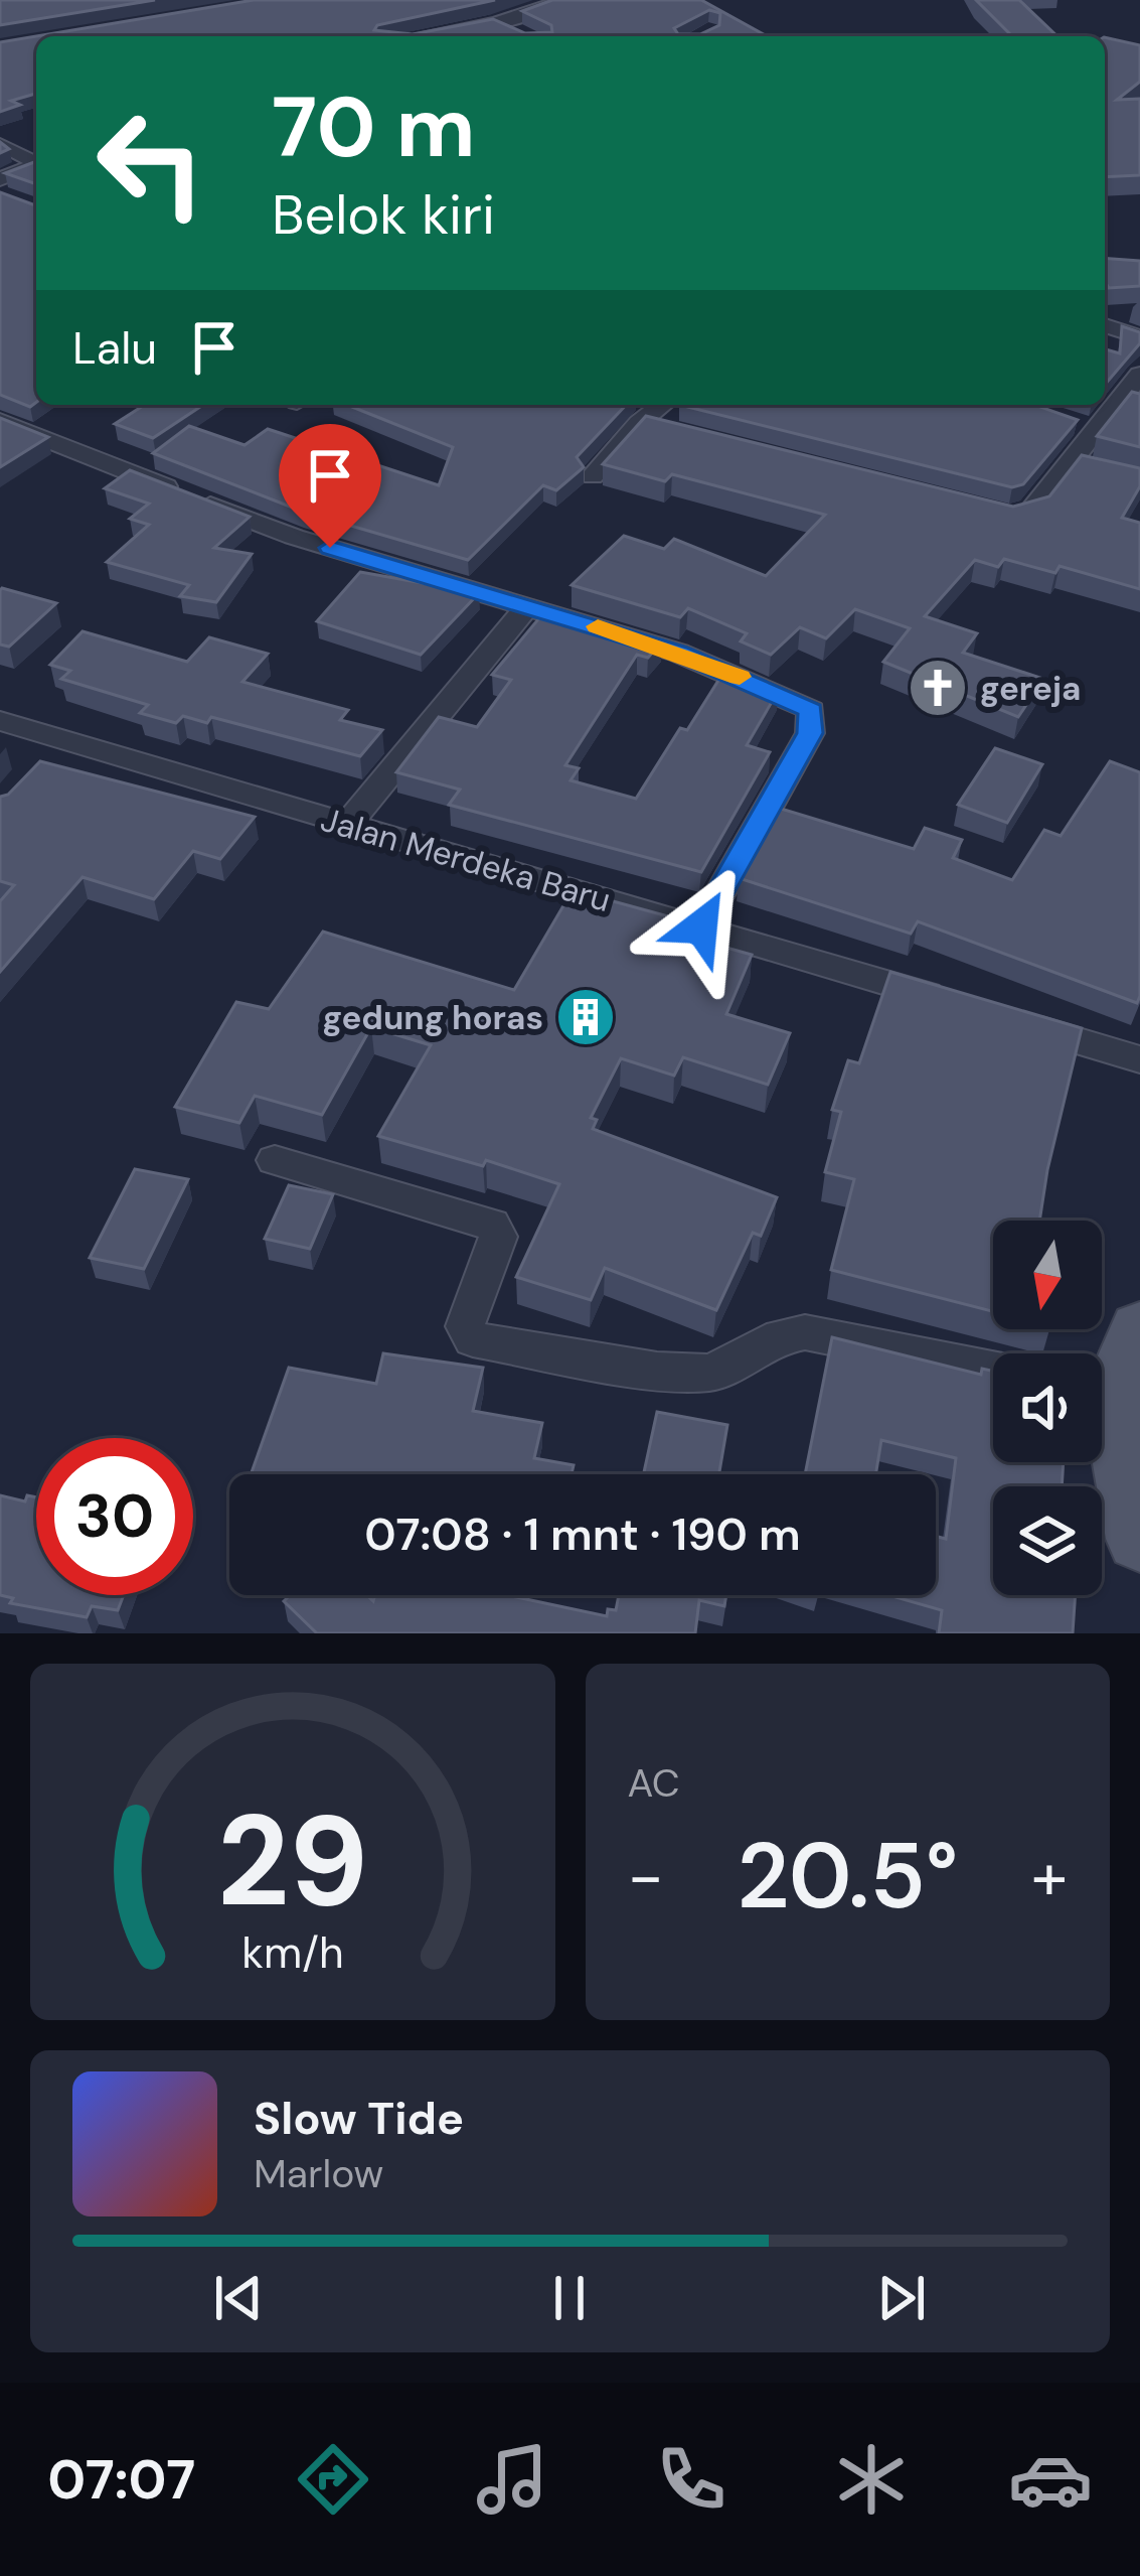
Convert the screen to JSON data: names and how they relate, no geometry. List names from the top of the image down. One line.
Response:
{"streets":{"street":["Jalan Merdeka Baru"]},"places":{"church":["gereja"],"building":["gedung horas"]},"north":"bottom","page":{"turn":["70 m","Belok kiri"],"then":"Lalu","limit":"30","trip":"07:08 · 1 mnt · 190 m","tile":"AC","heat":["−","20.5°","+"],"song":["Slow Tide","Marlow"],"tabs":"07:07","gauge":["29","km/h"]}}
